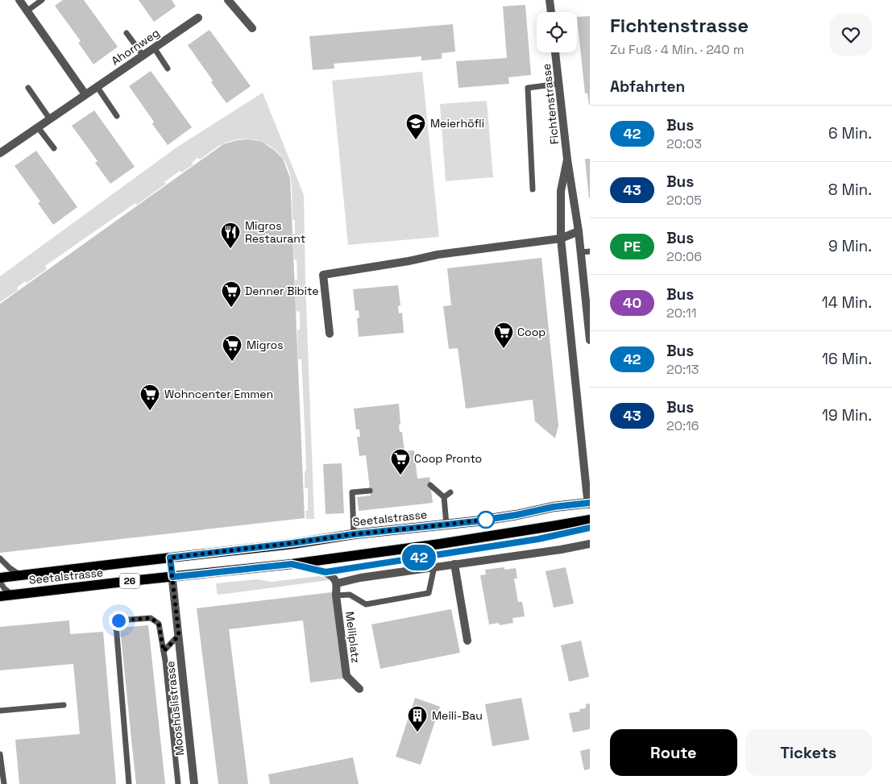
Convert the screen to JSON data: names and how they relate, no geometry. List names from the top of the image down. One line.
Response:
{"streets":{"main road":["Seetalstrasse","26"],"street":["Ahornweg","Fichtenstrasse","Meiliplatz","Mooshüslistrasse"]},"crossings":[["Fichtenstrasse","Seetalstrasse"],["Seetalstrasse","Mooshüslistrasse"]],"places":{"school or university":["Meierhöfli"],"restaurant":["Migros Restaurant"],"supermarket":["Denner Bibite","Coop","Migros","Wohncenter Emmen","Coop Pronto"],"building":["Meili-Bau"]},"lines":["bus line 42"],"page":{"on_map":"42","heading":[["Fichtenstrasse","Zu Fuß · 4 Min. · 240 m"],"Abfahrten"],"list":[{"mark":"42","name":"Bus","note":"20:03","value":"6 Min."},{"mark":"43","name":"Bus","note":"20:05","value":"8 Min."},{"mark":"PE","name":"Bus","note":"20:06","value":"9 Min."},{"mark":"40","name":"Bus","note":"20:11","value":"14 Min."},{"mark":"42","name":"Bus","note":"20:13","value":"16 Min."},{"mark":"43","name":"Bus","note":"20:16","value":"19 Min."}],"buttons":["Route","Tickets"]}}
